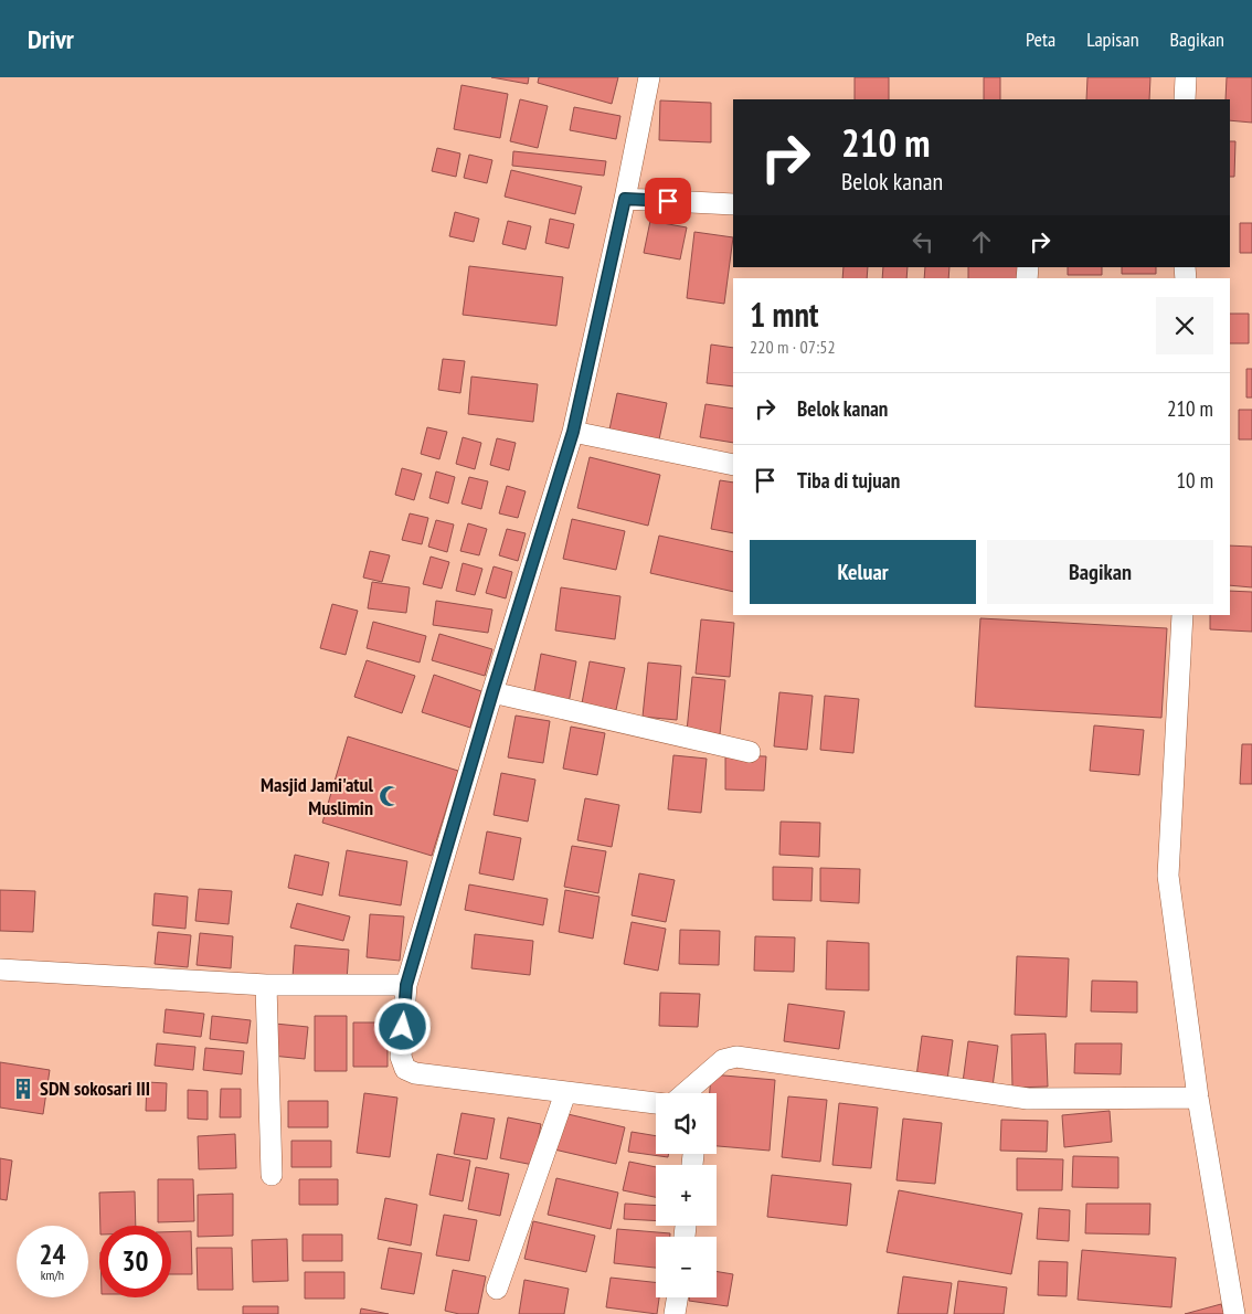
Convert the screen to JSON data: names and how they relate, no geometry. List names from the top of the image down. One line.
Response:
{"places":{"mosque":["Masjid Jami'atul Muslimin"],"building":["SDN sokosari III"]},"page":{"header":"Drivr","nav":["Peta","Lapisan","Bagikan"],"turn":["210 m","Belok kanan"],"heading":["1 mnt","220 m · 07:52"],"list":[{"name":"Belok kanan","value":"210 m"},{"name":"Tiba di tujuan","value":"10 m"}],"buttons":["Keluar","Bagikan"],"map_buttons":["+","−"],"speed":"24 km/h","limit":"30"}}
